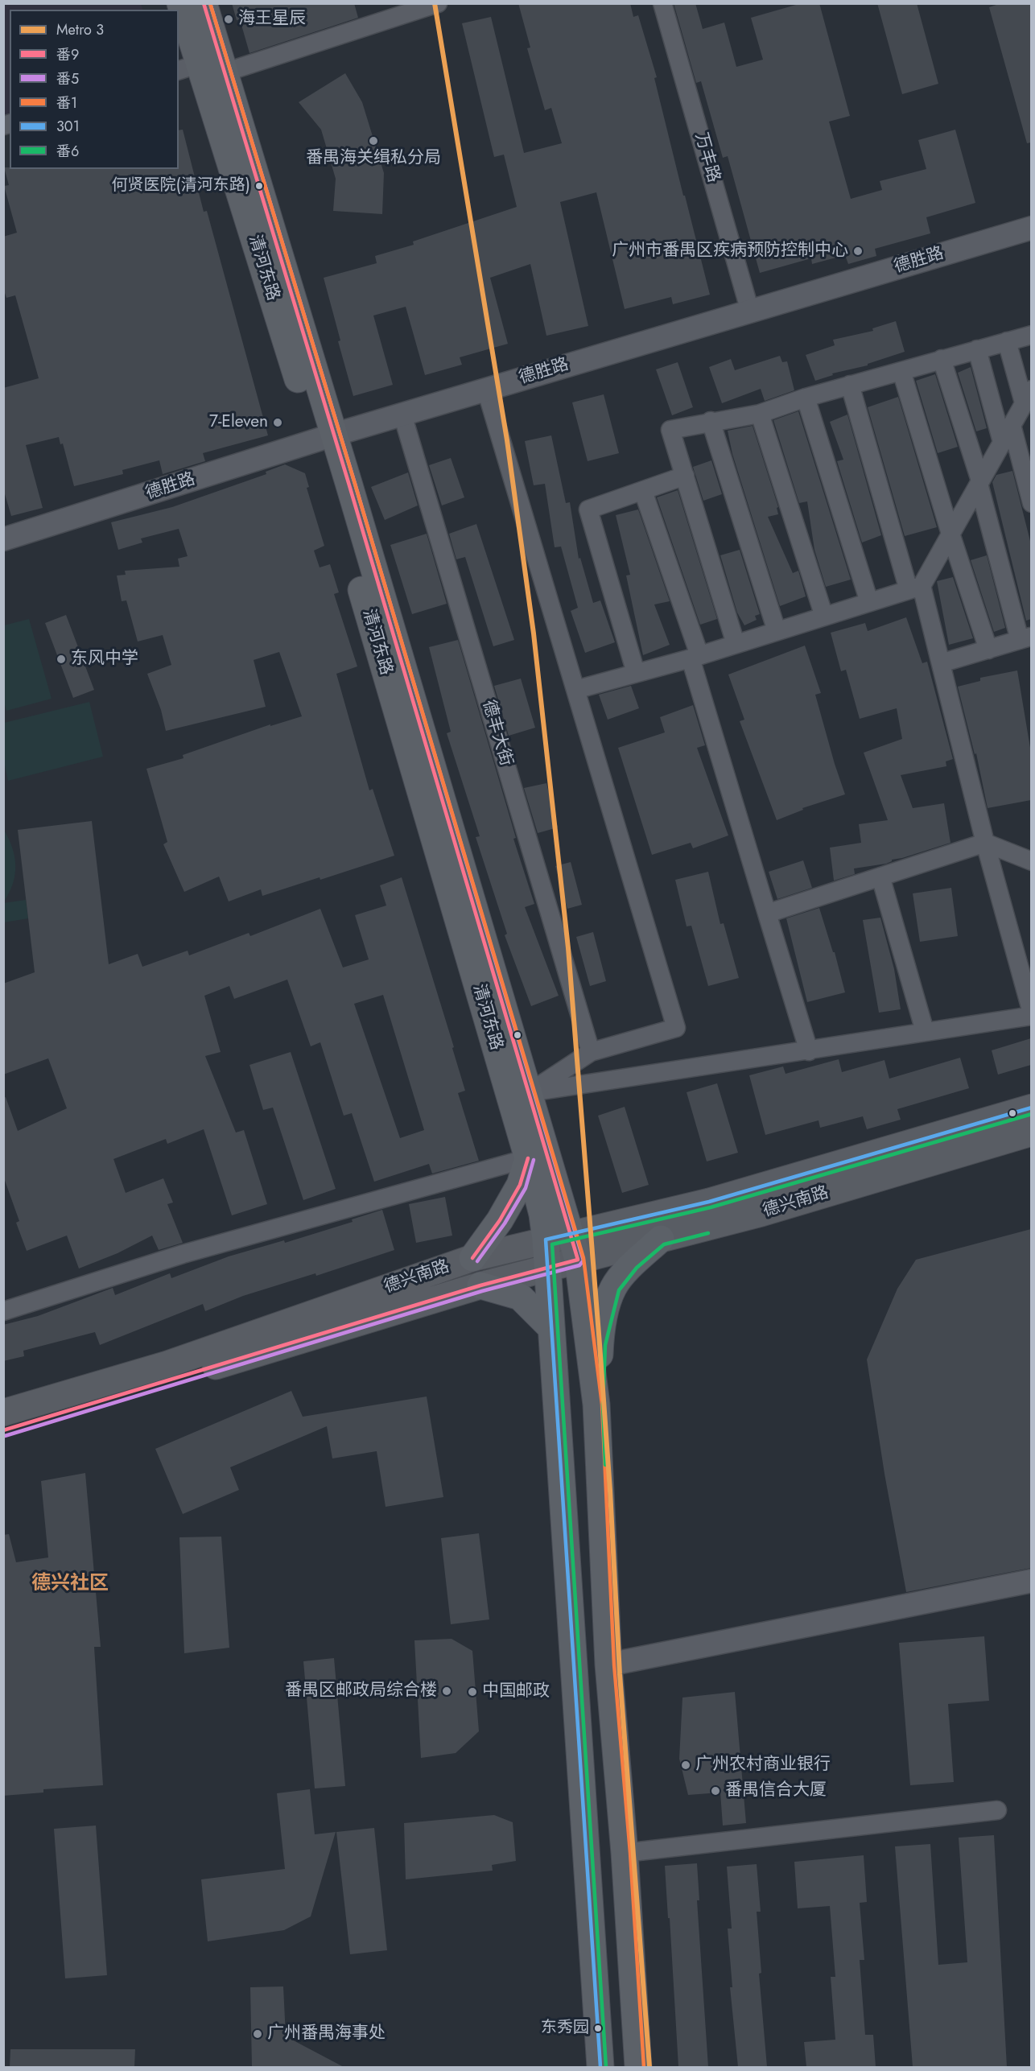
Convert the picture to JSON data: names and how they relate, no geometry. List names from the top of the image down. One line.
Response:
{"streets":{"main road":["清河东路","德兴南路"],"street":["万丰路","德胜路","德丰大街"]},"crossings":[["万丰路","德胜路"],["德胜路","清河东路"],["德胜路","德丰大街"],["清河东路","德兴南路"]],"districts":["德兴社区"],"places":["海王星辰","番禺海关缉私分局","何贤医院(清河东路)","广州市番禺区疾病预防控制中心","7-Eleven","东风中学","番禺区邮政局综合楼","中国邮政","广州农村商业银行","番禺信合大厦","东秀园","广州番禺海事处"],"lines":["metro line 3","transit line 番9","transit line 番5","transit line 番1","transit line 301","transit line 番6"],"legend":["Metro 3","番9","番5","番1","301","番6"]}
